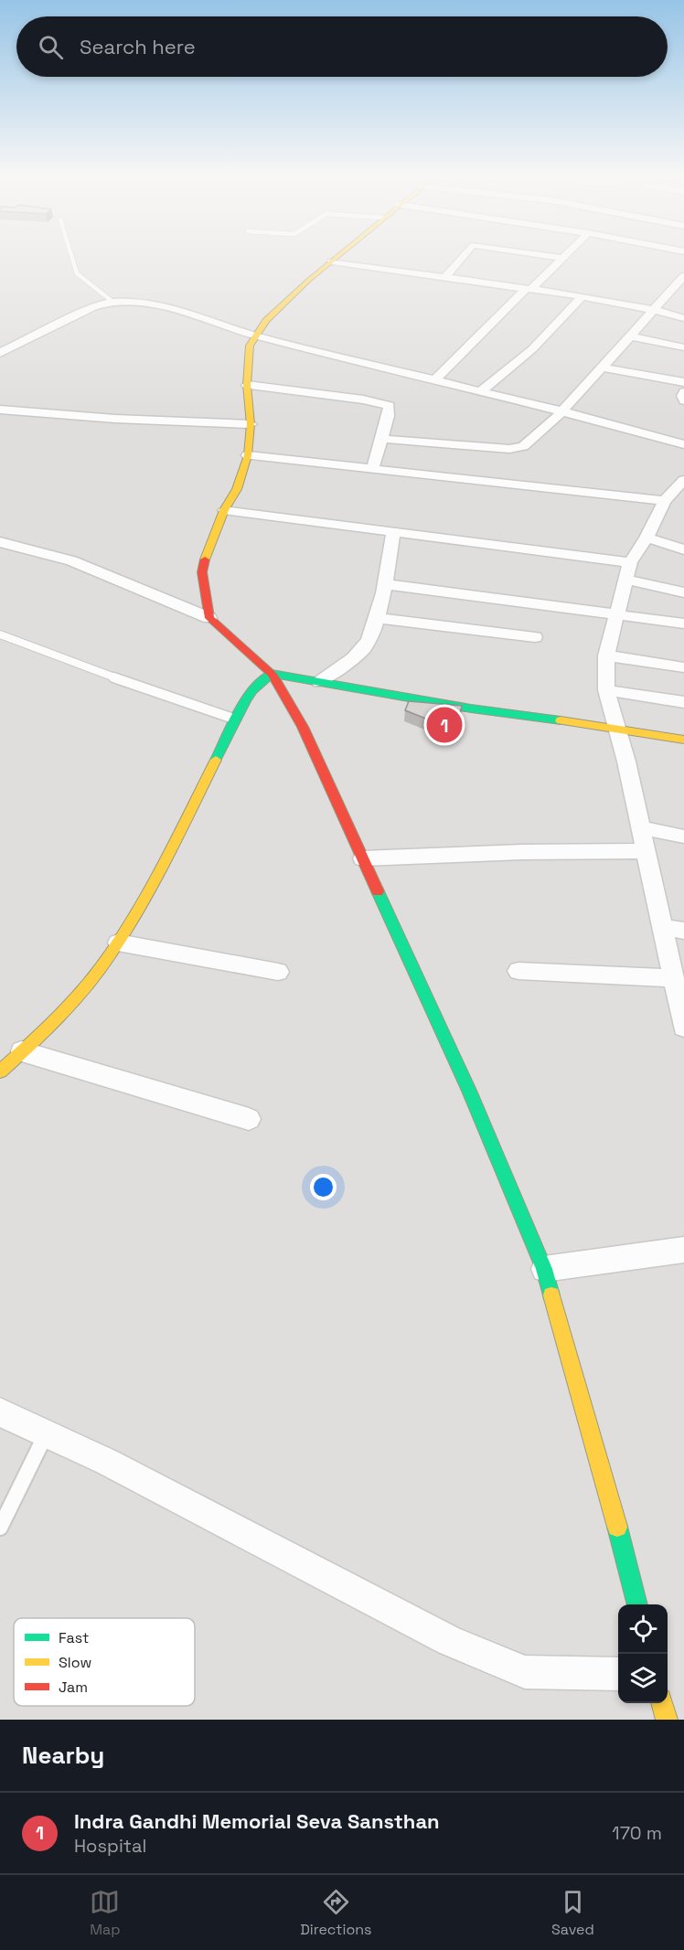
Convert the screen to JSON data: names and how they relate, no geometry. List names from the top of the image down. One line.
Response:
{"legend":["Fast","Slow","Jam"],"page":{"search":"Search here","pins":"1","heading":"Nearby","list":[{"mark":"1","name":"Indra Gandhi Memorial Seva Sansthan","note":"Hospital","value":"170 m"}],"nav":["Map","Directions","Saved"]}}
